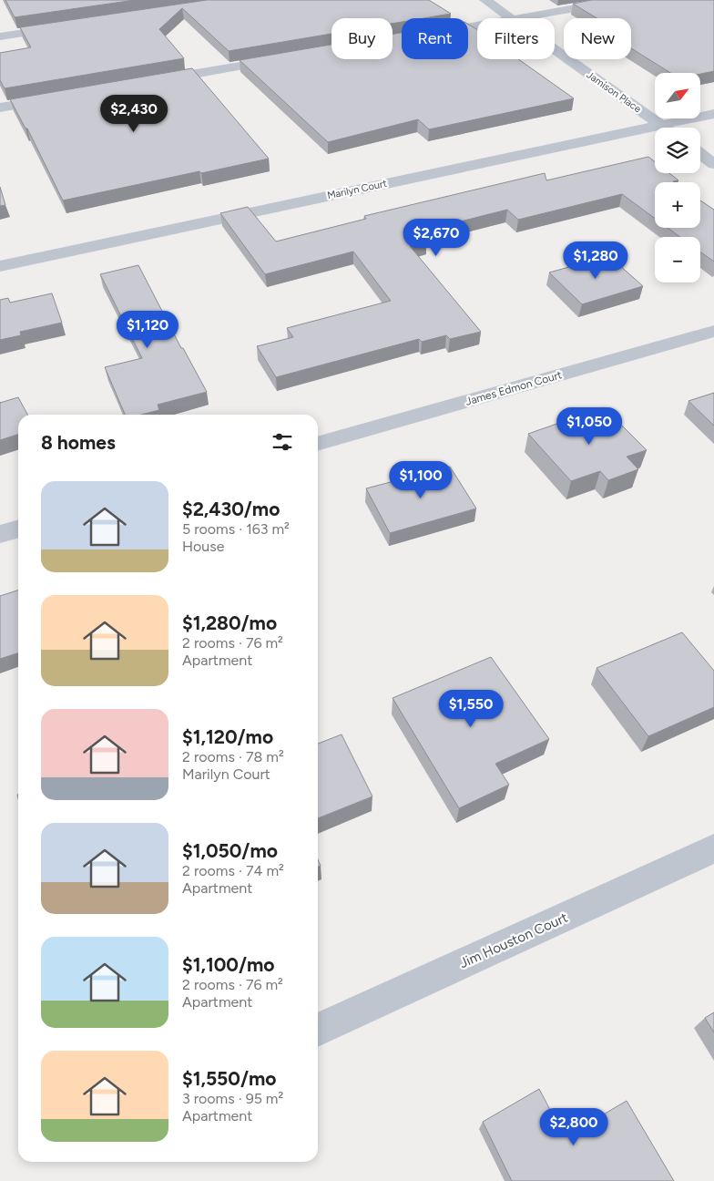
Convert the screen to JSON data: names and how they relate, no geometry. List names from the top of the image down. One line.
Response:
{"streets":{"street":["Jamison Place","Marilyn Court","James Edmon Court","Jim Houston Court"]},"crossings":[["Jamison Place","Marilyn Court"]],"north":"top right","page":{"chip":["Buy","Rent","Filters","New"],"map_buttons":["+","−"],"price":["$2,430","$2,670","$1,280","$1,120","$1,050","$1,100","$1,550","$2,800"],"heading":"8 homes","list":[{"name":"$2,430/mo","note":"5 rooms · 163 m² · House"},{"name":"$1,280/mo","note":"2 rooms · 76 m² · Apartment"},{"name":"$1,120/mo","note":"2 rooms · 78 m² · Marilyn Court"},{"name":"$1,050/mo","note":"2 rooms · 74 m² · Apartment"},{"name":"$1,100/mo","note":"2 rooms · 76 m² · Apartment"},{"name":"$1,550/mo","note":"3 rooms · 95 m² · Apartment"}]}}
